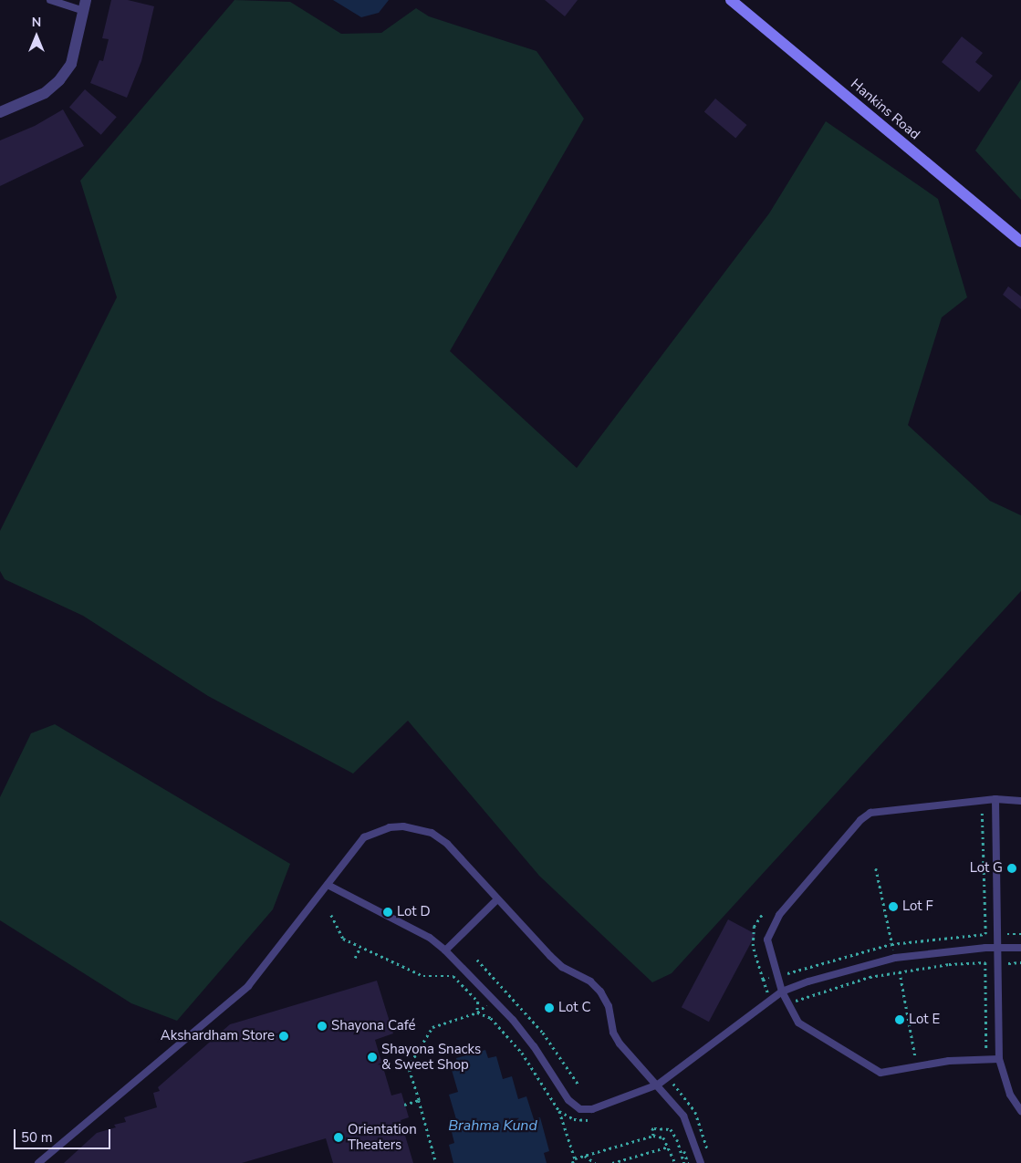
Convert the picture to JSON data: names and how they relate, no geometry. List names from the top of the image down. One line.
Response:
{"streets":{"main road":["Hankins Road"]},"water":["Brahma Kund"],"places":["Lot G","Lot F","Lot D","Lot C","Lot E","Shayona Café","Akshardham Store","Shayona Snacks & Sweet Shop","Orientation Theaters"],"scale_bar":"50 m","north":"top"}
